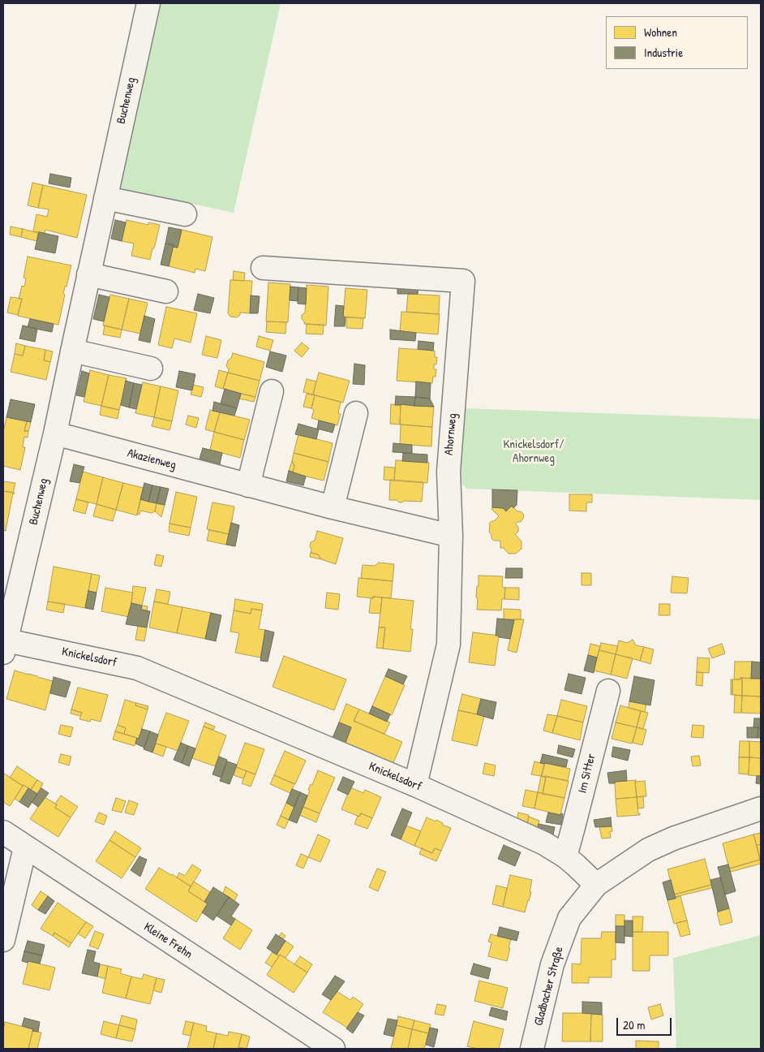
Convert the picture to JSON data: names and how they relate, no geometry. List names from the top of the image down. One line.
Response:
{"streets":{"street":["Buchenweg","Ahornweg","Akazienweg","Knickelsdorf","Im Sitter","Kleine Frehn","Gladbacher Straße"]},"crossings":[["Buchenweg","Akazienweg"],["Buchenweg","Knickelsdorf"],["Ahornweg","Akazienweg"],["Ahornweg","Knickelsdorf"],["Knickelsdorf","Im Sitter"],["Knickelsdorf","Gladbacher Straße"]],"parks":["Knickelsdorf/ Ahornweg"],"legend":["Wohnen","Industrie"],"scale_bar":"20 m"}
